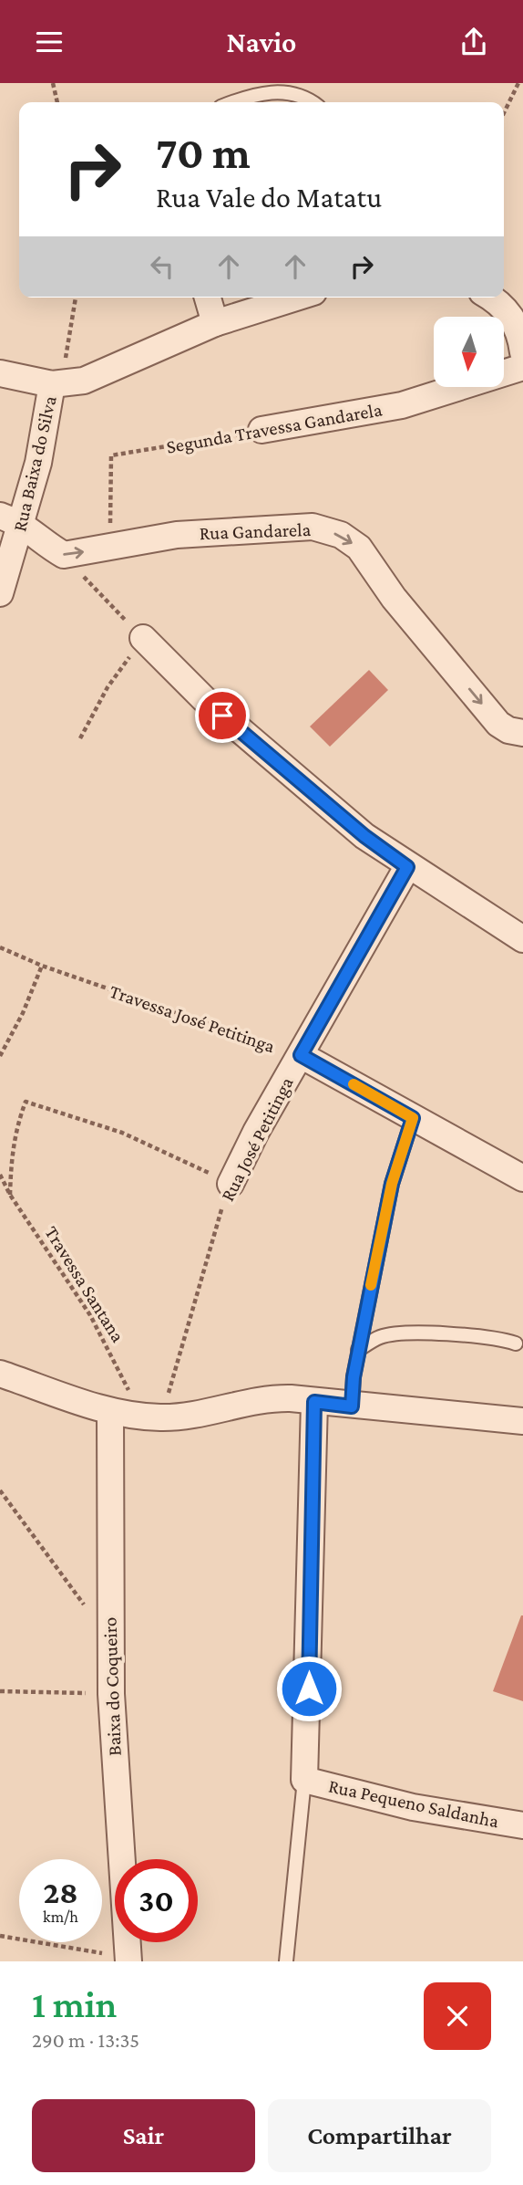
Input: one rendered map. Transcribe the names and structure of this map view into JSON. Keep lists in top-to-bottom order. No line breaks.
{"streets":{"street":["Segunda Travessa Gandarela","Rua Baixa do Silva","Rua Gandarela","Travessa José Petitinga","Rua José Petitinga","Baixa do Coqueiro","Rua Pequeno Saldanha"],"path":["Travessa Santana"]},"crossings":[["Segunda Travessa Gandarela","Rua Gandarela"],["Travessa José Petitinga","Rua José Petitinga"],["Travessa Santana","Baixa do Coqueiro"]],"north":"bottom","page":{"header":"Navio","turn":["70 m","Rua Vale do Matatu"],"speed":"28 km/h","limit":"30","heading":["1 min","290 m · 13:35"],"buttons":["Sair","Compartilhar"]}}
